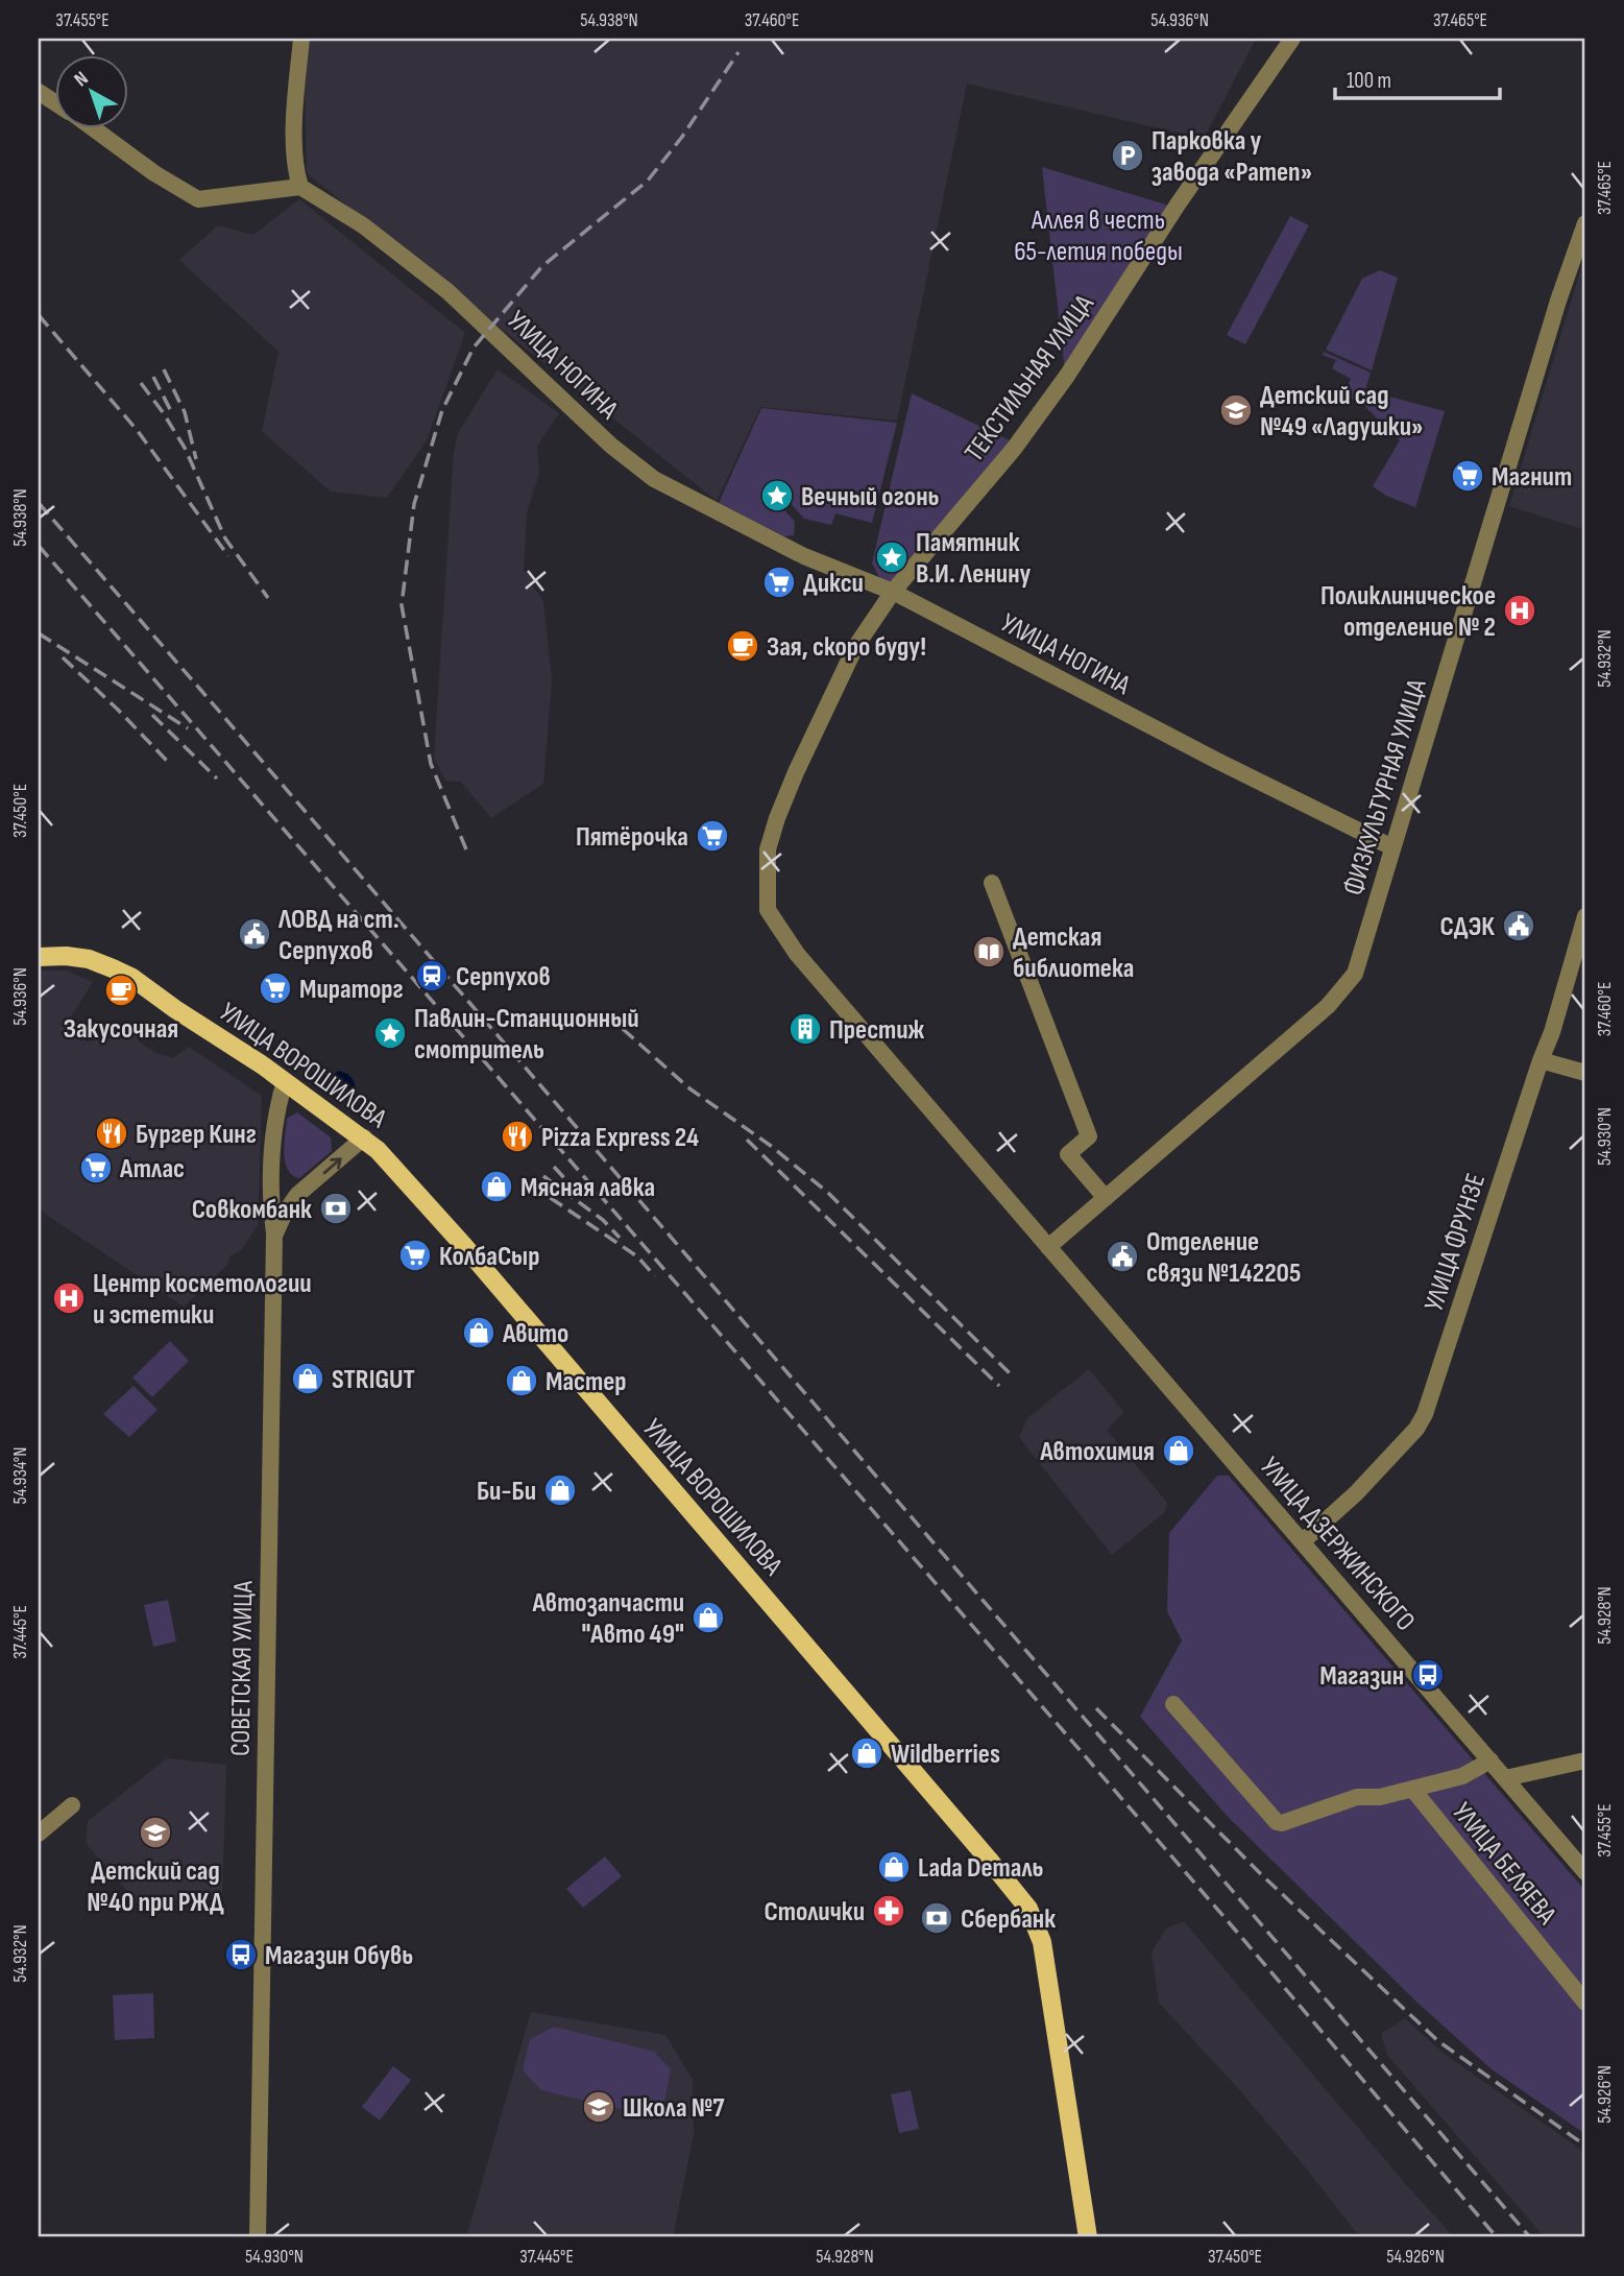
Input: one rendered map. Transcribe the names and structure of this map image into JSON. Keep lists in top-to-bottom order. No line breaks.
{"streets":{"main road":["УЛИЦА ВОРОШИЛОВА"],"street":["УЛИЦА НОГИНА","ТЕКСТИЛЬНАЯ УЛИЦА","ФИЗКУЛЬТУРНАЯ УЛИЦА","УЛИЦА ФРУНЗЕ","УЛИЦА ДЗЕРЖИНСКОГО","СОВЕТСКАЯ УЛИЦА","УЛИЦА БЕЛЯЕВА"]},"crossings":[["УЛИЦА НОГИНА","ТЕКСТИЛЬНАЯ УЛИЦА"],["УЛИЦА НОГИНА","ФИЗКУЛЬТУРНАЯ УЛИЦА"],["УЛИЦА НОГИНА","УЛИЦА ДЗЕРЖИНСКОГО"],["ТЕКСТИЛЬНАЯ УЛИЦА","УЛИЦА ДЗЕРЖИНСКОГО"],["ФИЗКУЛЬТУРНАЯ УЛИЦА","УЛИЦА ДЗЕРЖИНСКОГО"],["УЛИЦА ВОРОШИЛОВА","СОВЕТСКАЯ УЛИЦА"],["УЛИЦА ФРУНЗЕ","УЛИЦА ДЗЕРЖИНСКОГО"]],"parks":["Аллея в честь 65-летия победы"],"places":{"parking":["Парковка у завода «Ратеп»"],"school or university":["Детский сад №49 «Ладушки»","Детский сад №40 при РЖД","Школа №7"],"supermarket":["Магнит","Дикси","Пятёрочка","Мираторг","Атлас","КолбаСыр"],"place":["Вечный огонь","Памятник В.И. Ленину","Павлин-Станционный смотритель"],"hospital":["Поликлиническое отделение № 2","Центр косметологии и эстетики"],"cafe":["Зая, скоро буду!","Закусочная"],"public building":["СДЭК","ЛОВД на ст. Серпухов","Отделение связи №142205"],"library":["Детская библиотека"],"station":["Серпухов"],"building":["Престиж"],"restaurant":["Бургер Кинг","Pizza Express 24"],"shop":["Мясная лавка","Авито","STRIGUT","Мастер","Автохимия","Би-Би","Автозапчасти \"Авто 49\"","Wildberries","Lada Dеталь"],"bank":["Совкомбанк","Сбербанк"],"bus stop":["Магазин","Магазин Обувь"],"pharmacy":["Столички"]},"scale_bar":"100 m","north":"top left","coordinates":["37.455°E","54.938°N","37.460°E","54.936°N","37.465°E","54.932°N","37.450°E","54.930°N","54.934°N","54.928°N","37.445°E","54.926°N"]}
